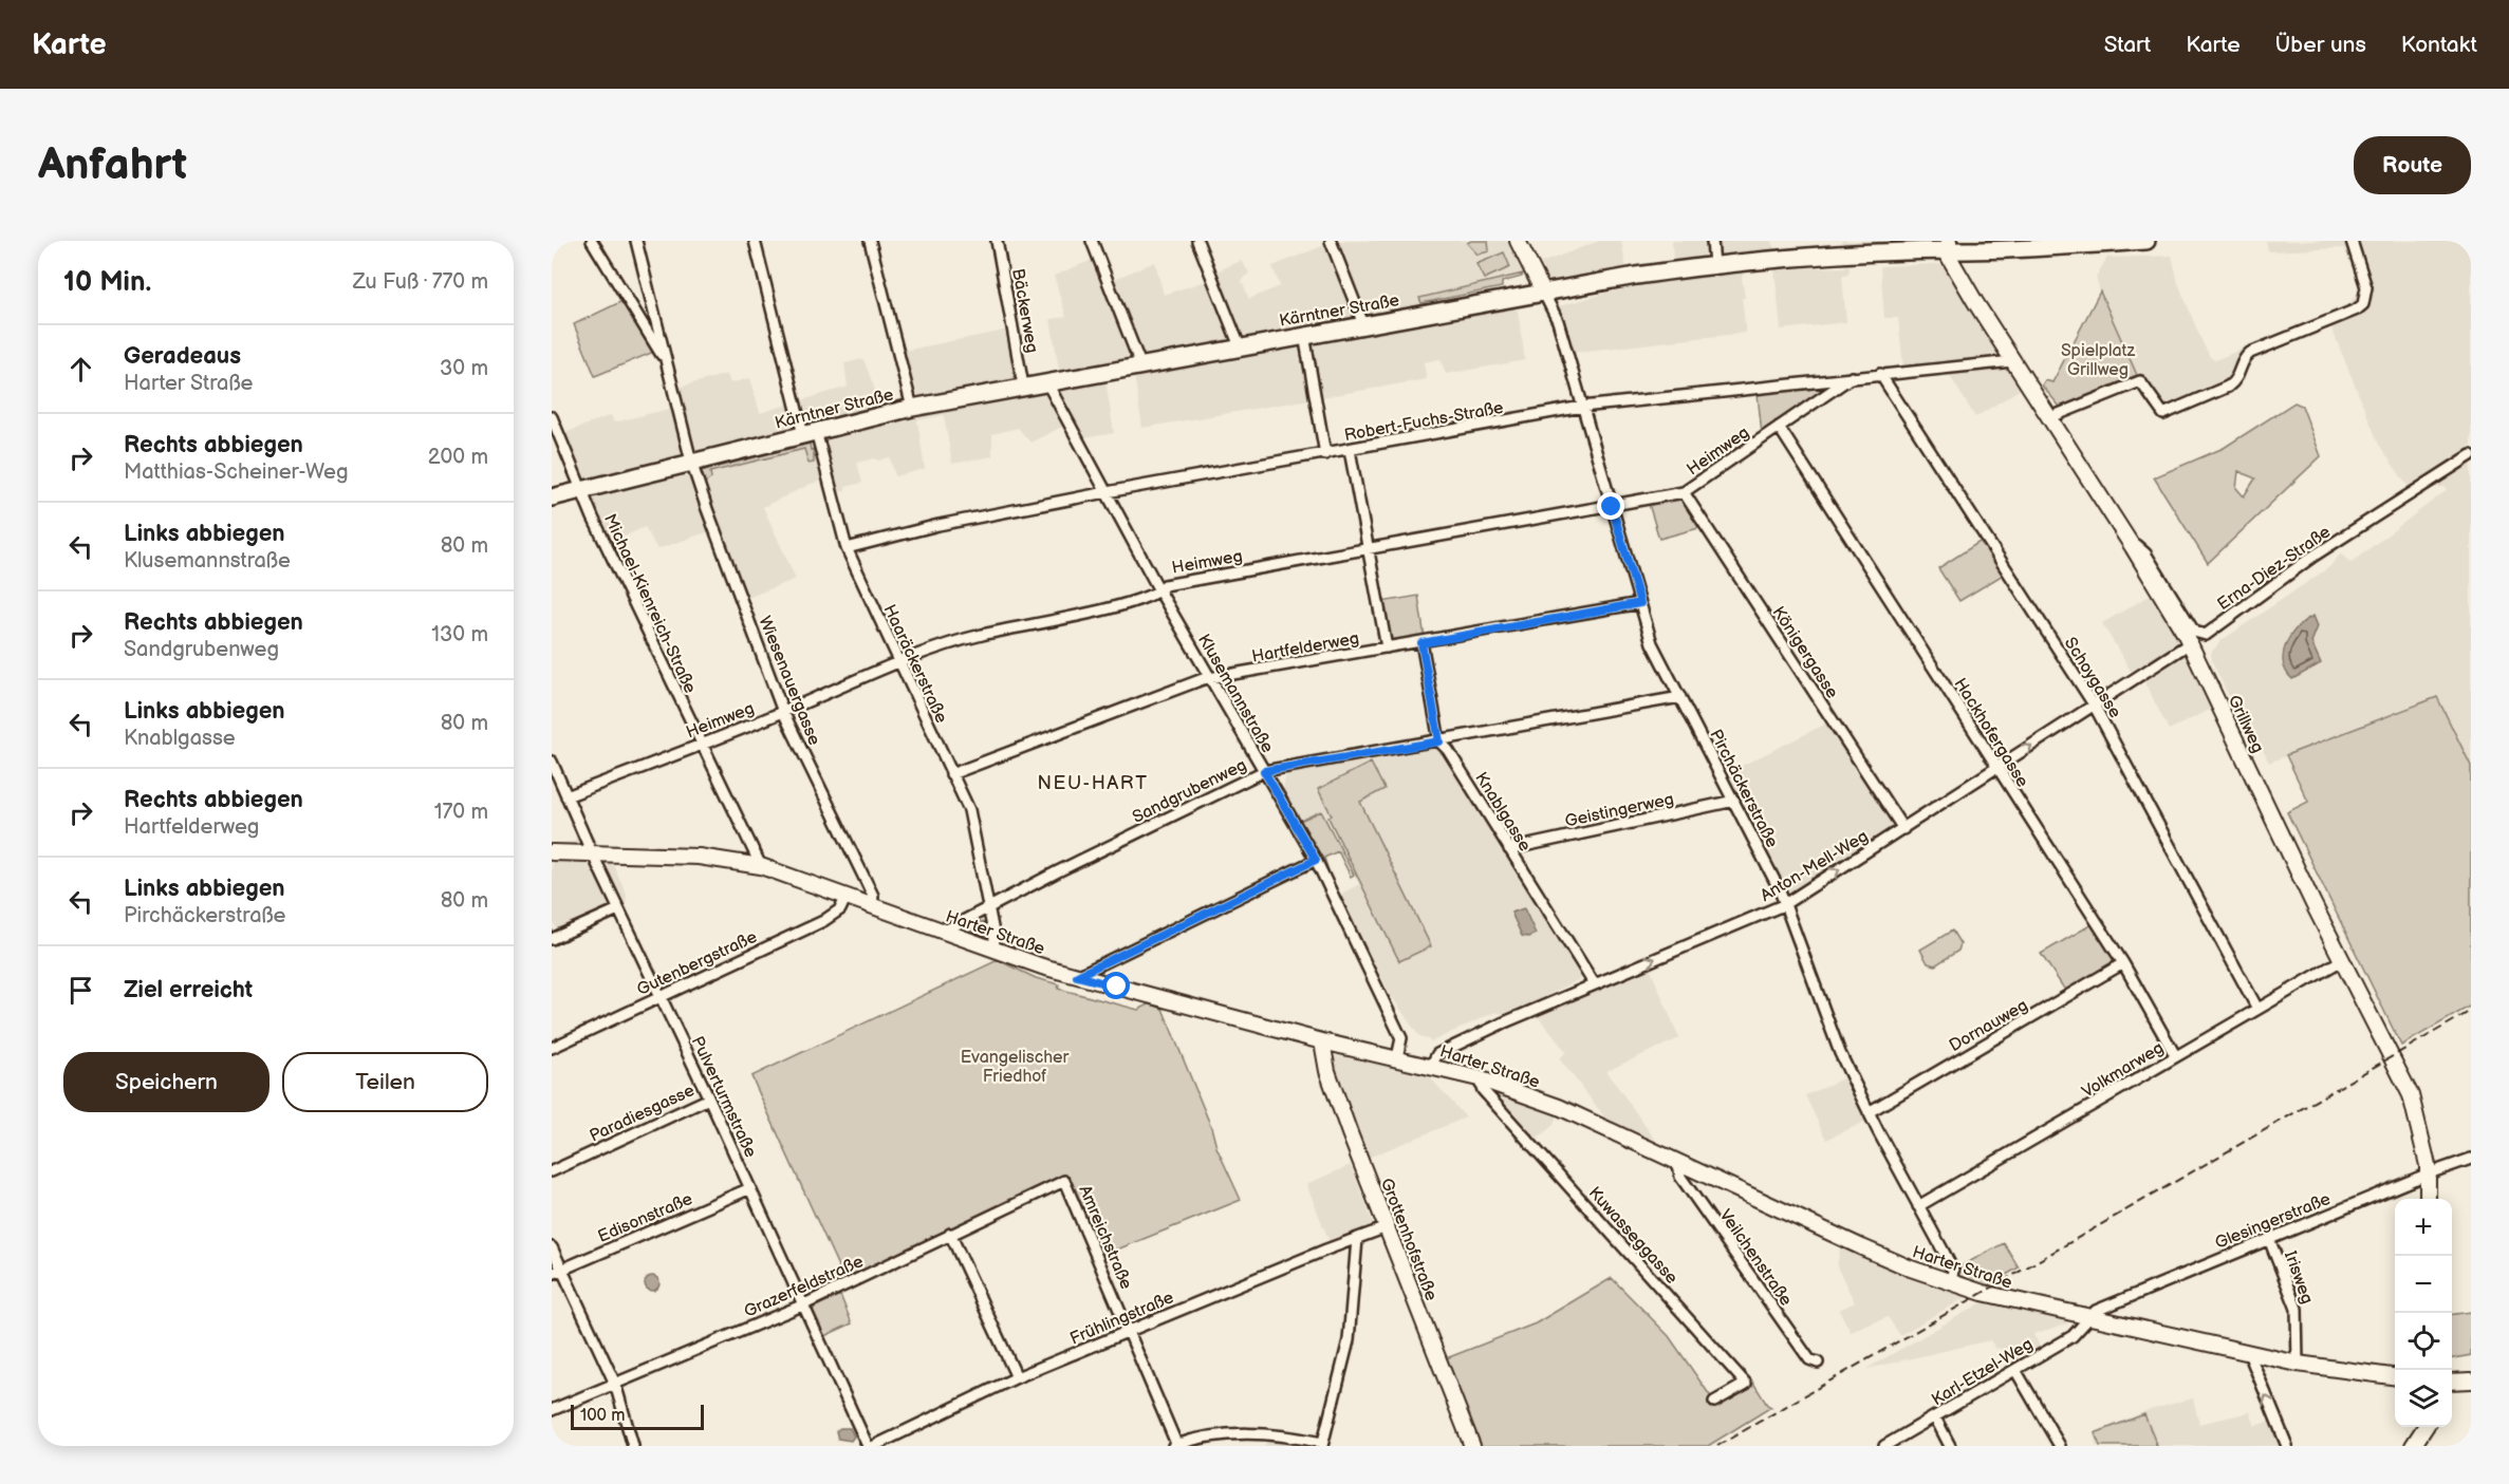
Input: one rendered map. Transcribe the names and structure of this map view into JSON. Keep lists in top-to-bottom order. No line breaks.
{"streets":{"main road":["Kärntner Straße","Grillweg","Harter Straße","Grottenhofstraße"],"street":["Bäckerweg","Robert-Fuchs-Straße","Heimweg","Erna-Diez-Straße","Michael-Kienreich-Straße","Hartfelderweg","Königergasse","Haaräckerstraße","Schoygasse","Wiesenauergasse","Klusemannstraße","Hackhofergasse","Pirchäckerstraße","Sandgrubenweg","Geistingerweg","Knablgasse","Anton-Mell-Weg","Gutenbergstraße","Dornauweg","Volkmarweg","Pulverturmstraße","Paradiesgasse","Edisonstraße","Glesingerstraße","Kuwasseggasse","Amreichstraße","Veilchenstraße","Irisweg","Grazerfeldstraße","Frühlingstraße","Karl-Etzel-Weg"]},"crossings":[["Kärntner Straße","Bäckerweg"],["Kärntner Straße","Michael-Kienreich-Straße"],["Kärntner Straße","Haaräckerstraße"],["Kärntner Straße","Wiesenauergasse"],["Kärntner Straße","Klusemannstraße"],["Kärntner Straße","Grillweg"],["Kärntner Straße","Pirchäckerstraße"],["Robert-Fuchs-Straße","Heimweg"],["Robert-Fuchs-Straße","Haaräckerstraße"],["Robert-Fuchs-Straße","Schoygasse"],["Robert-Fuchs-Straße","Klusemannstraße"],["Robert-Fuchs-Straße","Grillweg"],["Robert-Fuchs-Straße","Pirchäckerstraße"],["Heimweg","Michael-Kienreich-Straße"],["Heimweg","Königergasse"],["Heimweg","Haaräckerstraße"],["Heimweg","Wiesenauergasse"],["Heimweg","Klusemannstraße"],["Heimweg","Hackhofergasse"],["Heimweg","Pirchäckerstraße"],["Heimweg","Pulverturmstraße"],["Erna-Diez-Straße","Grillweg"],["Michael-Kienreich-Straße","Harter Straße"],["Hartfelderweg","Haaräckerstraße"],["Hartfelderweg","Klusemannstraße"],["Hartfelderweg","Pirchäckerstraße"],["Hartfelderweg","Knablgasse"],["Königergasse","Anton-Mell-Weg"],["Haaräckerstraße","Sandgrubenweg"],["Haaräckerstraße","Harter Straße"],["Schoygasse","Anton-Mell-Weg"],["Schoygasse","Volkmarweg"],["Wiesenauergasse","Harter Straße"],["Klusemannstraße","Sandgrubenweg"],["Klusemannstraße","Harter Straße"],["Grillweg","Anton-Mell-Weg"],["Grillweg","Volkmarweg"],["Grillweg","Glesingerstraße"],["Hackhofergasse","Anton-Mell-Weg"],["Hackhofergasse","Dornauweg"],["Hackhofergasse","Volkmarweg"],["Pirchäckerstraße","Sandgrubenweg"],["Pirchäckerstraße","Geistingerweg"],["Pirchäckerstraße","Anton-Mell-Weg"],["Pirchäckerstraße","Harter Straße"],["Pirchäckerstraße","Dornauweg"],["Pirchäckerstraße","Volkmarweg"],["Sandgrubenweg","Knablgasse"],["Geistingerweg","Knablgasse"],["Knablgasse","Anton-Mell-Weg"],["Anton-Mell-Weg","Harter Straße"],["Harter Straße","Gutenbergstraße"],["Harter Straße","Pulverturmstraße"],["Harter Straße","Glesingerstraße"],["Harter Straße","Kuwasseggasse"],["Harter Straße","Grottenhofstraße"],["Harter Straße","Veilchenstraße"],["Harter Straße","Irisweg"],["Harter Straße","Karl-Etzel-Weg"],["Gutenbergstraße","Pulverturmstraße"],["Pulverturmstraße","Paradiesgasse"],["Pulverturmstraße","Edisonstraße"],["Pulverturmstraße","Grazerfeldstraße"],["Glesingerstraße","Irisweg"],["Glesingerstraße","Karl-Etzel-Weg"],["Amreichstraße","Grazerfeldstraße"],["Amreichstraße","Frühlingstraße"],["Grottenhofstraße","Frühlingstraße"]],"one_way":["Anton-Mell-Weg"],"districts":["NEU-HART"],"parks":["Spielplatz Grillweg","Evangelischer Friedhof"],"scale_bar":"100 m","page":{"header":"Karte","nav":["Start","Karte","Über uns","Kontakt"],"buttons":["Route",["Speichern","Teilen"]],"title":"Anfahrt","heading":["10 Min.","Zu Fuß · 770 m"],"list":[["Geradeaus","Harter Straße","30 m"],["Rechts abbiegen","Matthias-Scheiner-Weg","200 m"],["Links abbiegen","Klusemannstraße","80 m"],["Rechts abbiegen","Sandgrubenweg","130 m"],["Links abbiegen","Knablgasse","80 m"],["Rechts abbiegen","Hartfelderweg","170 m"],["Links abbiegen","Pirchäckerstraße","80 m"],"Ziel erreicht"],"map_buttons":["+","−"],"scale":"100 m"}}
